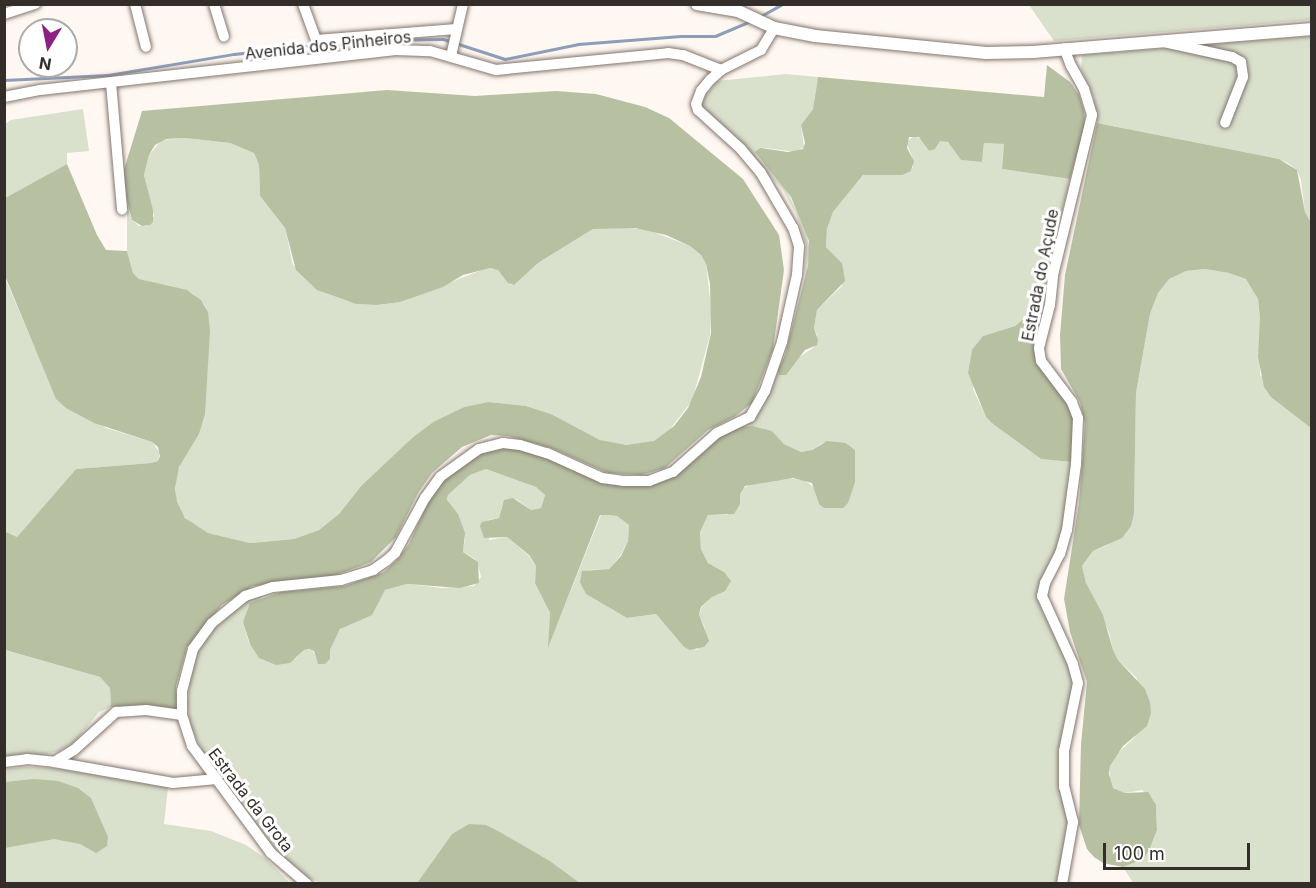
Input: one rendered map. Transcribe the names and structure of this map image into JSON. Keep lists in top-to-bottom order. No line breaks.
{"streets":{"street":["Avenida dos Pinheiros","Estrada do Açude","Estrada da Grota"]},"crossings":[["Avenida dos Pinheiros","Estrada da Grota"]],"scale_bar":"100 m","north":"bottom"}
